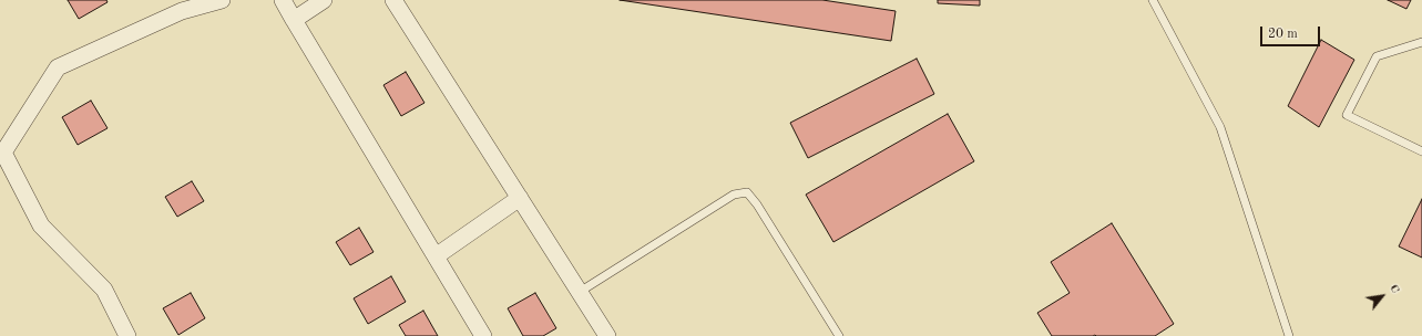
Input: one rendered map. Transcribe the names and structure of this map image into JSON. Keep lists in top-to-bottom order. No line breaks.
{"scale_bar":"20 m","north":"top right"}
